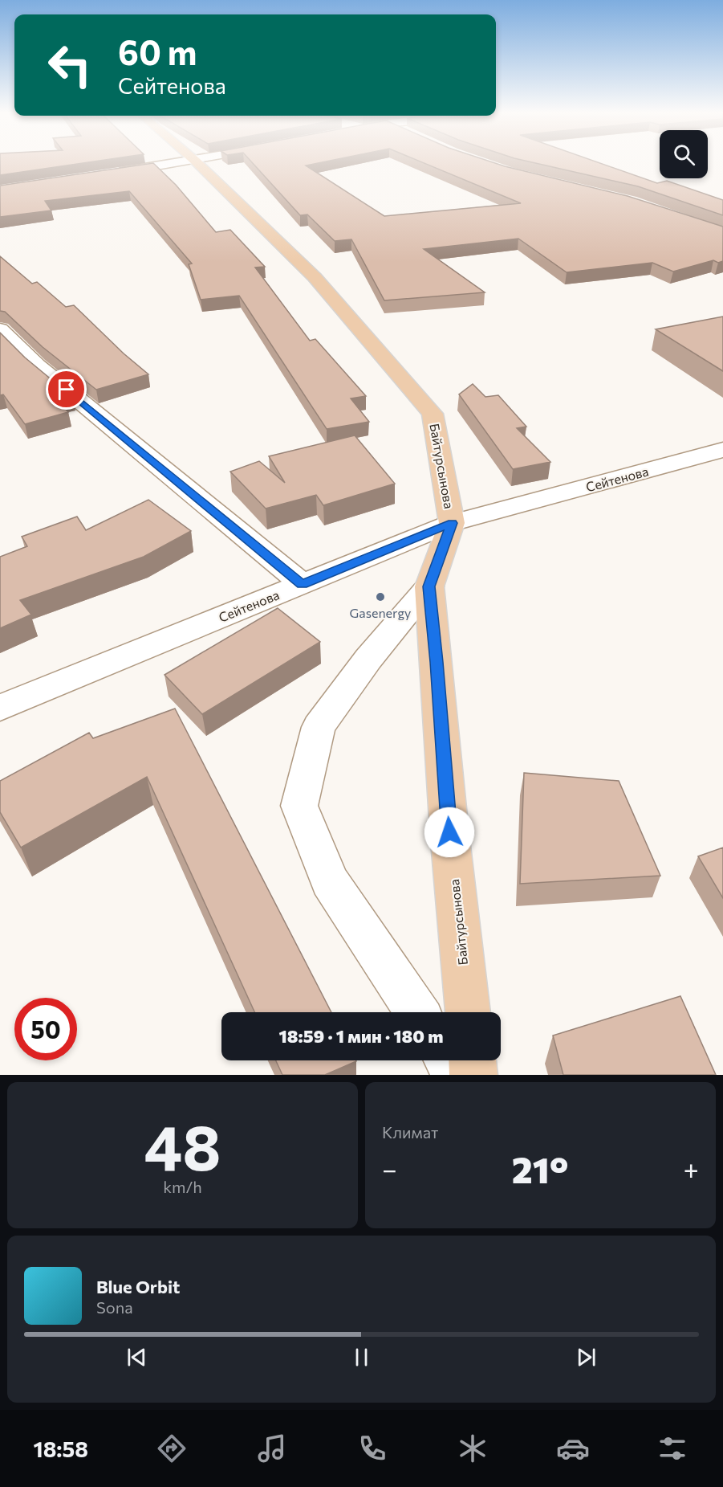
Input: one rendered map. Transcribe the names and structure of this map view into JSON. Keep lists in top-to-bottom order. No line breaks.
{"streets":{"main road":["Байтурсынова"],"street":["Сейтенова"]},"crossings":[["Байтурсынова","Сейтенова"]],"places":["Gasenergy"],"page":{"turn":["60 m","Сейтенова"],"limit":"50","trip":"18:59 · 1 мин · 180 m","tile":[["48","km/h"],"Климат"],"heat":["−","21°","+"],"song":["Blue Orbit","Sona"],"tabs":"18:58"}}
